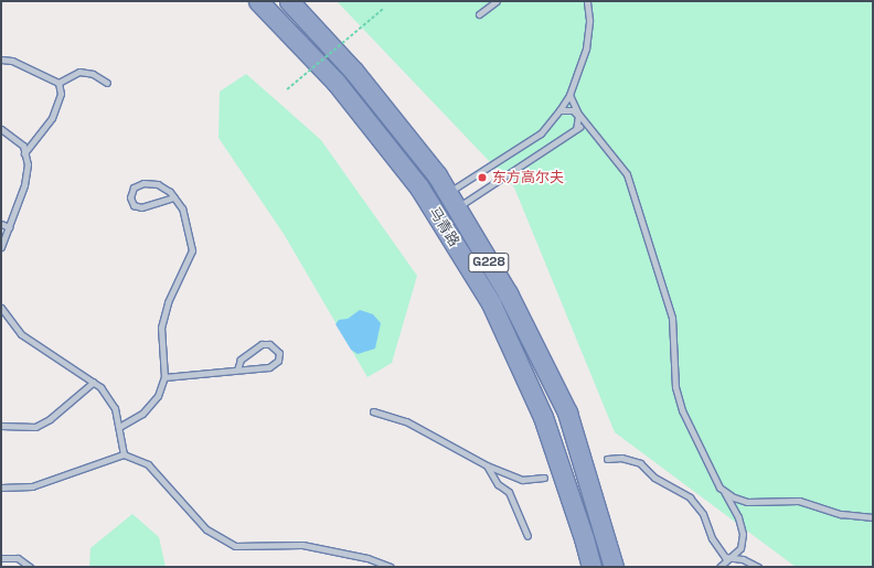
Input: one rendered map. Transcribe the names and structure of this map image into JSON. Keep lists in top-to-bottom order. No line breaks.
{"streets":{"highway":["马青路","G228"]},"places":["东方高尔夫"]}
